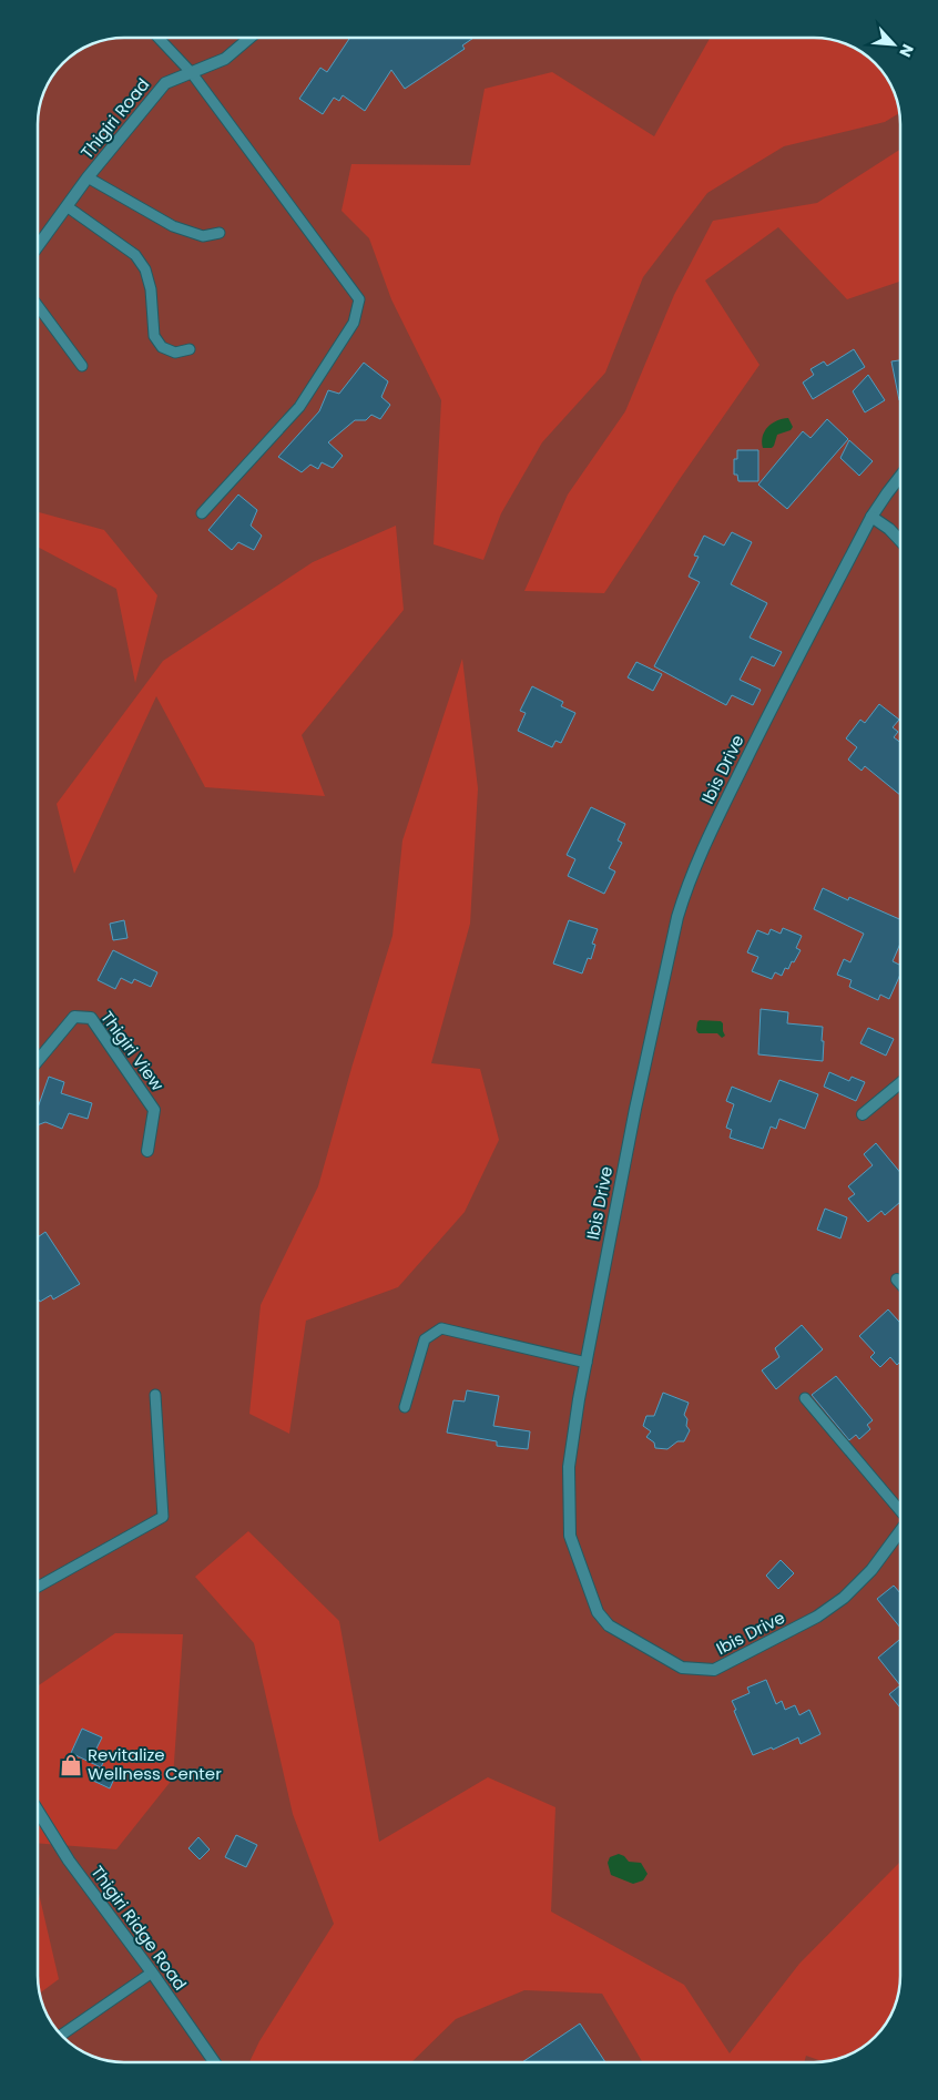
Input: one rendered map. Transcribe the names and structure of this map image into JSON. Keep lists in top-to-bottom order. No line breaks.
{"streets":{"street":["Thigiri Road","Ibis Drive","Thigiri View","Thigiri Ridge Road"]},"places":{"shop":["Revitalize Wellness Center"]},"north":"bottom right"}
